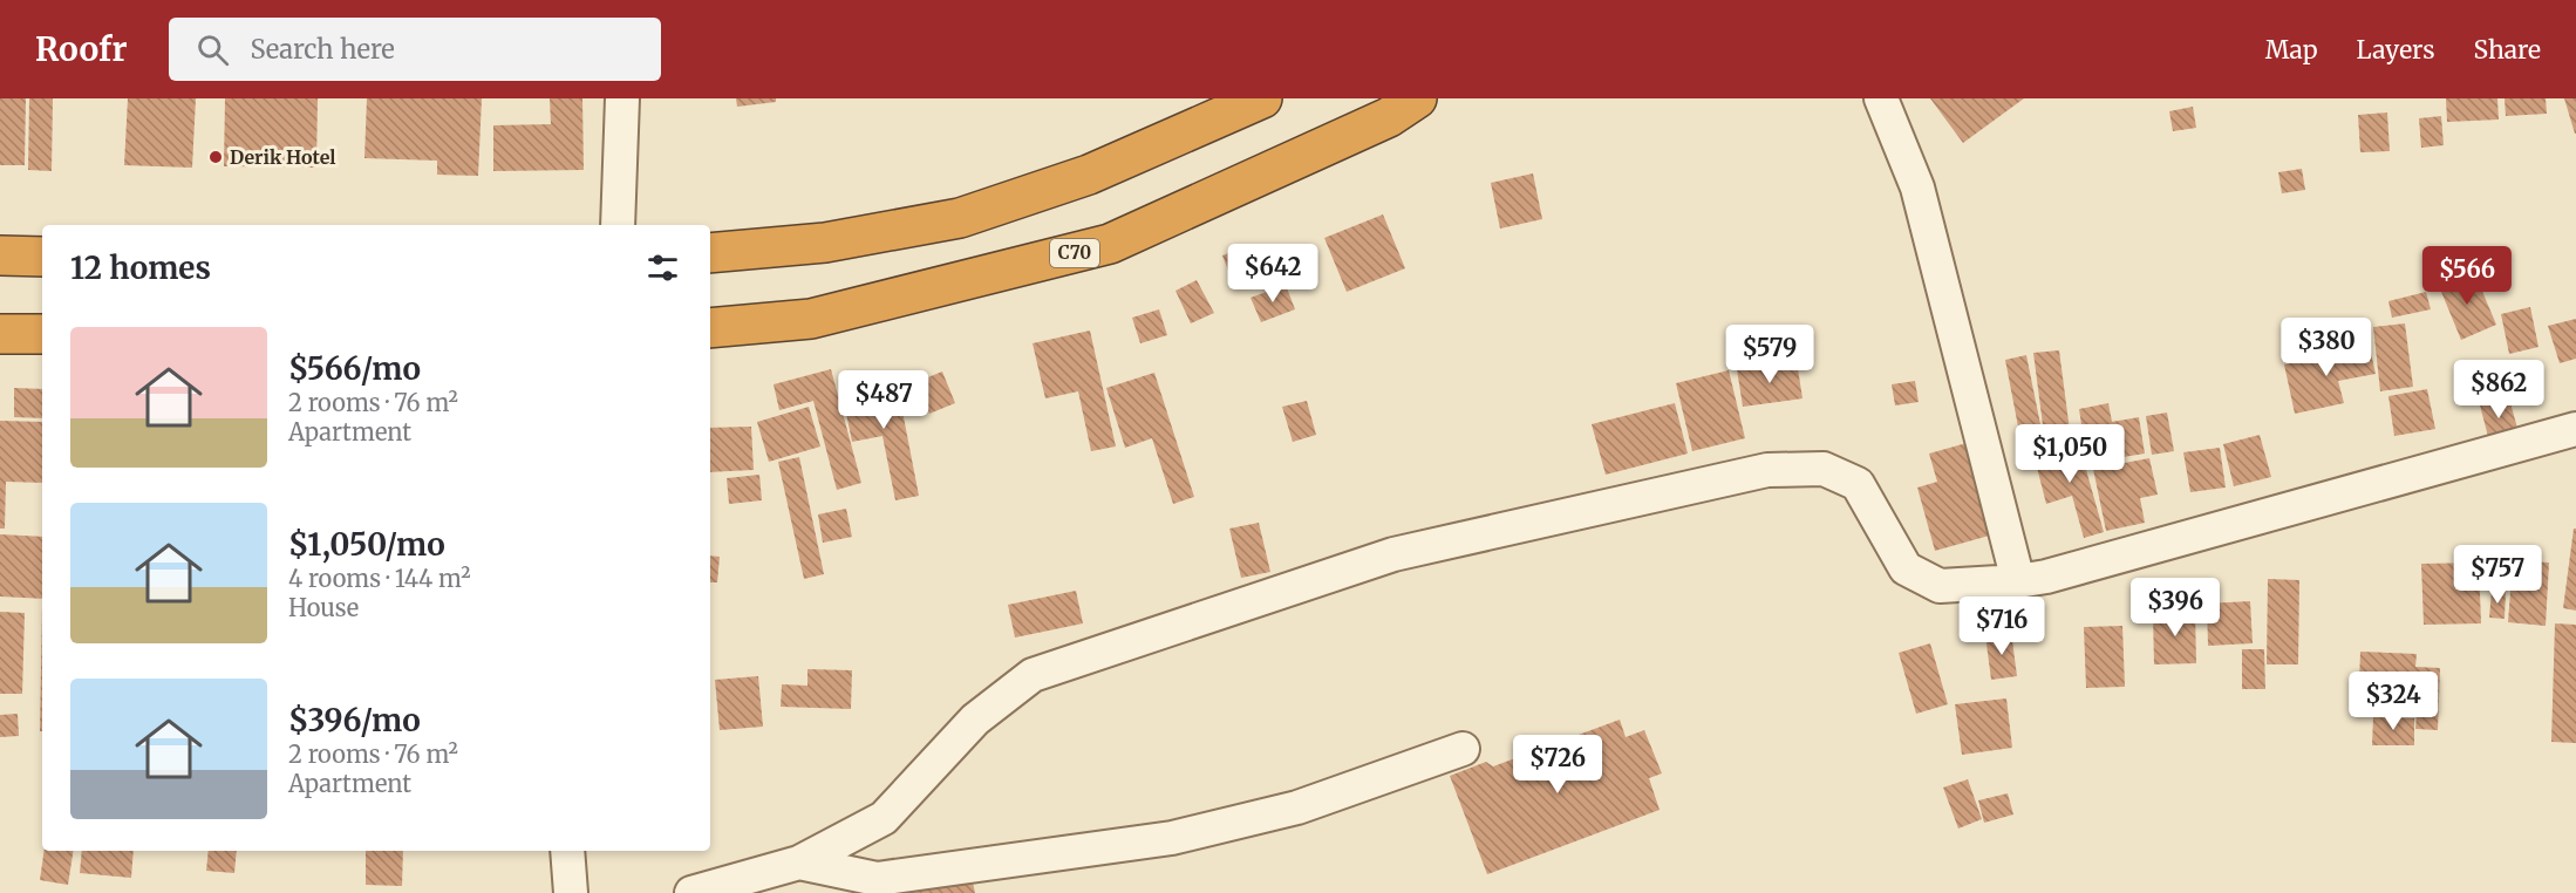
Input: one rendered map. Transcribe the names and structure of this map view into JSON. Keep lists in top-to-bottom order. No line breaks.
{"streets":{"highway":["C70"]},"places":["Derik Hotel"],"page":{"header":"Roofr","search":"Search here","nav":["Map","Layers","Share"],"heading":"12 homes","price":["$642","$566","$380","$579","$862","$487","$1,050","$757","$396","$716","$324","$726"],"list":[{"name":"$566/mo","note":"2 rooms · 76 m² · Apartment"},{"name":"$1,050/mo","note":"4 rooms · 144 m² · House"},{"name":"$396/mo","note":"2 rooms · 76 m² · Apartment"}]}}
